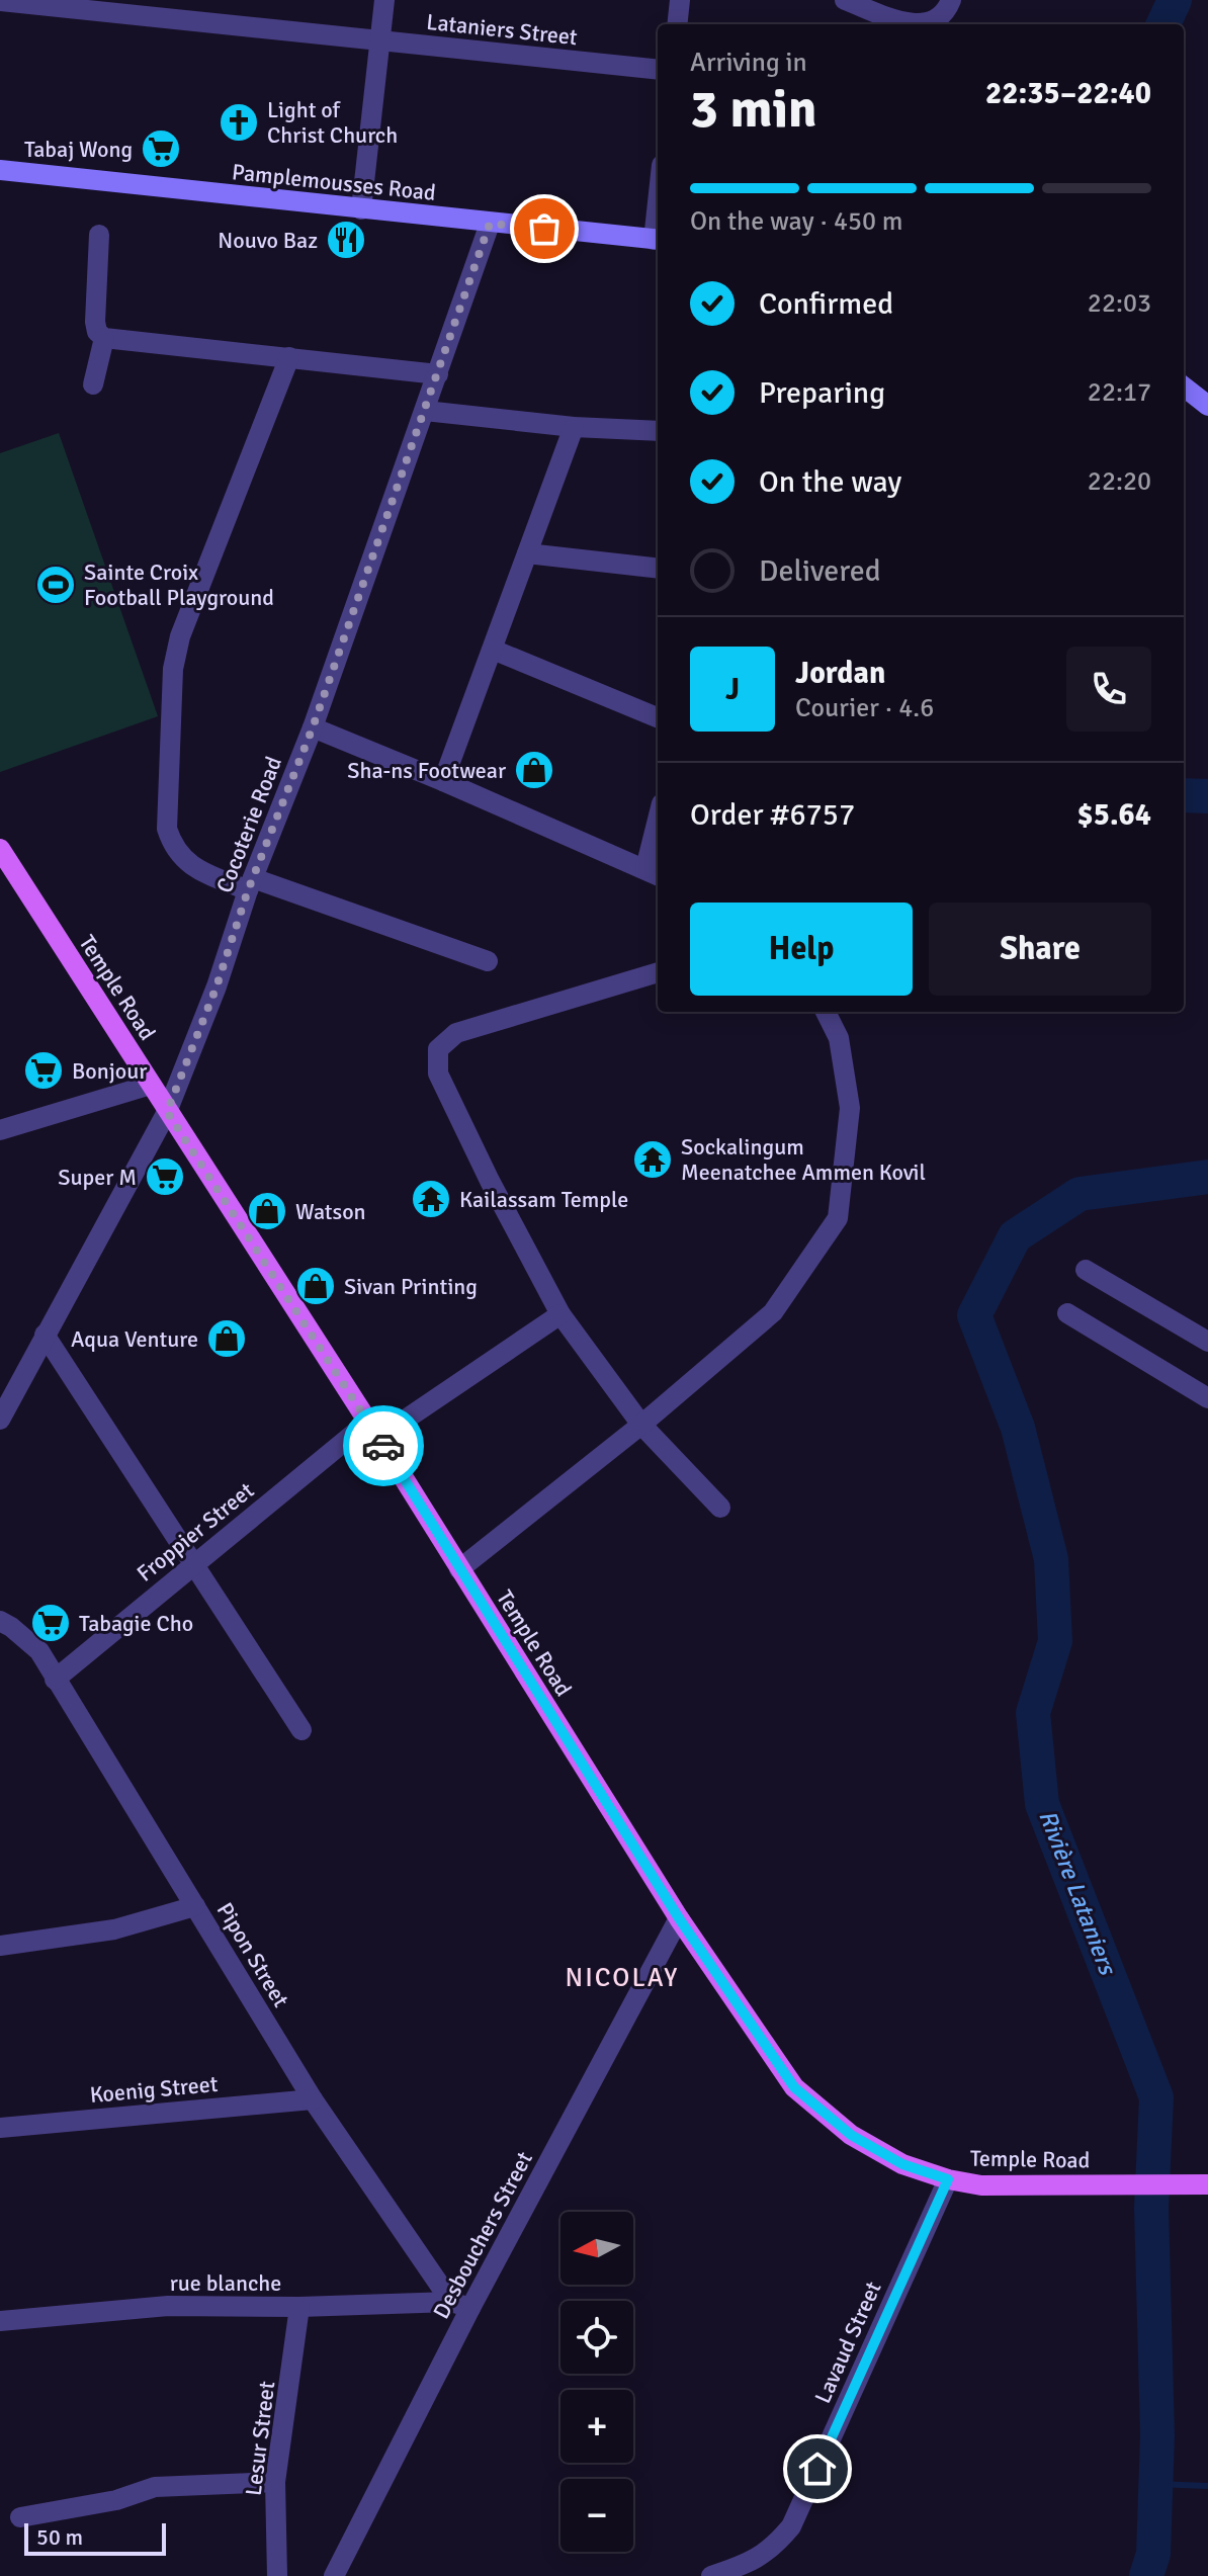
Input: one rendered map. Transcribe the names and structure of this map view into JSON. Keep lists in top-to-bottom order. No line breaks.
{"streets":{"main road":["Pamplemousses Road","Temple Road"],"street":["Lataniers Street","Cocoterie Road","Froppier Street","Pipon Street","Koenig Street","Desbouchers Street","rue blanche","Lavaud Street","Lesur Street"]},"crossings":[["Pamplemousses Road","Cocoterie Road"],["Cocoterie Road","Temple Road"],["Temple Road","Froppier Street"],["Temple Road","Desbouchers Street"],["Temple Road","Lavaud Street"],["Froppier Street","Pipon Street"],["Pipon Street","Koenig Street"],["Pipon Street","Desbouchers Street"],["Pipon Street","rue blanche"],["Desbouchers Street","rue blanche"],["rue blanche","Lesur Street"]],"districts":["NICOLAY"],"water":["Rivière Lataniers"],"places":{"church":["Light of Christ Church"],"supermarket":["Tabaj Wong","Bonjour","Super M","Tabagie Cho"],"restaurant":["Nouvo Baz"],"sports":["Sainte Croix Football Playground"],"shop":["Sha-ns Footwear","Watson","Sivan Printing","Aqua Venture"],"temple":["Sockalingum Meenatchee Ammen Kovil","Kailassam Temple"]},"scale_bar":"50 m","north":"left","page":{"heading":["3 min","Arriving in","22:35–22:40"],"panel":["Jordan","Courier · 4.6","Order #6757","$5.64"],"bar":"On the way · 450 m","list":[["Confirmed","22:03"],["Preparing","22:17"],["On the way","22:20"],"Delivered"],"round":"J","buttons":["Help","Share"],"map_buttons":["+","−"],"scale":"50 m"}}
